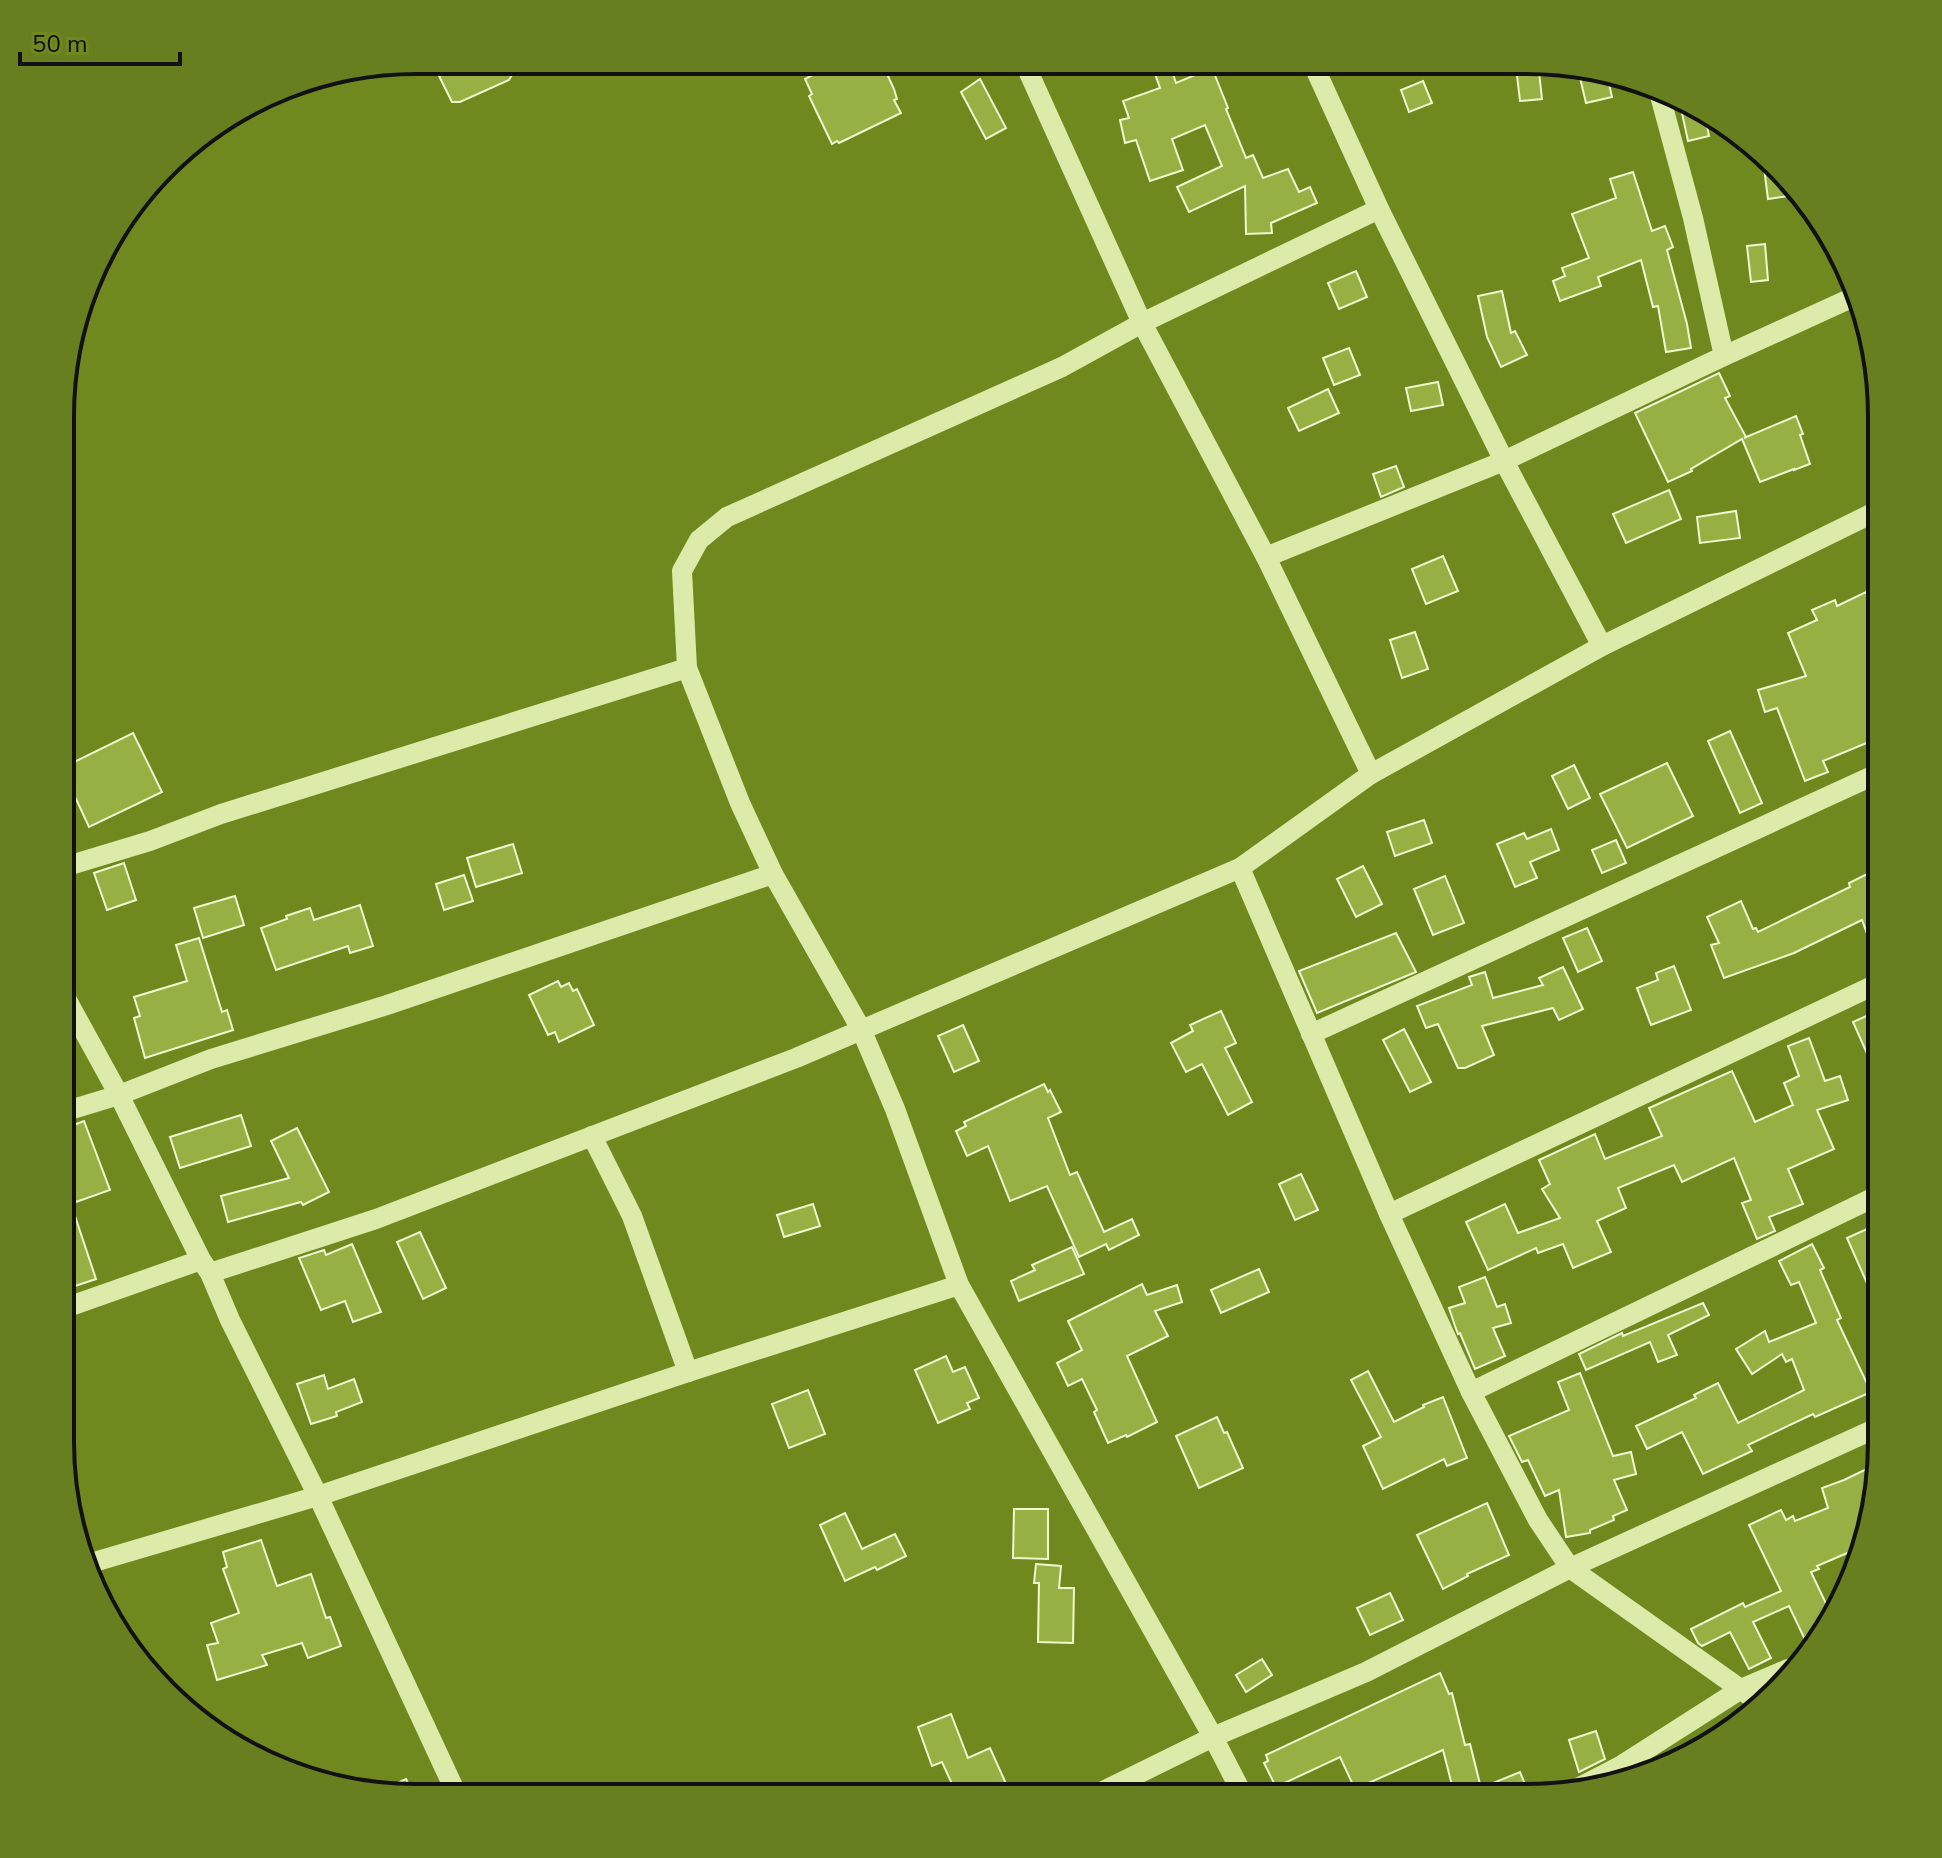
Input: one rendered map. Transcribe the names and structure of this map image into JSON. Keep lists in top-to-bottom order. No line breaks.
{"scale_bar":"50 m"}
